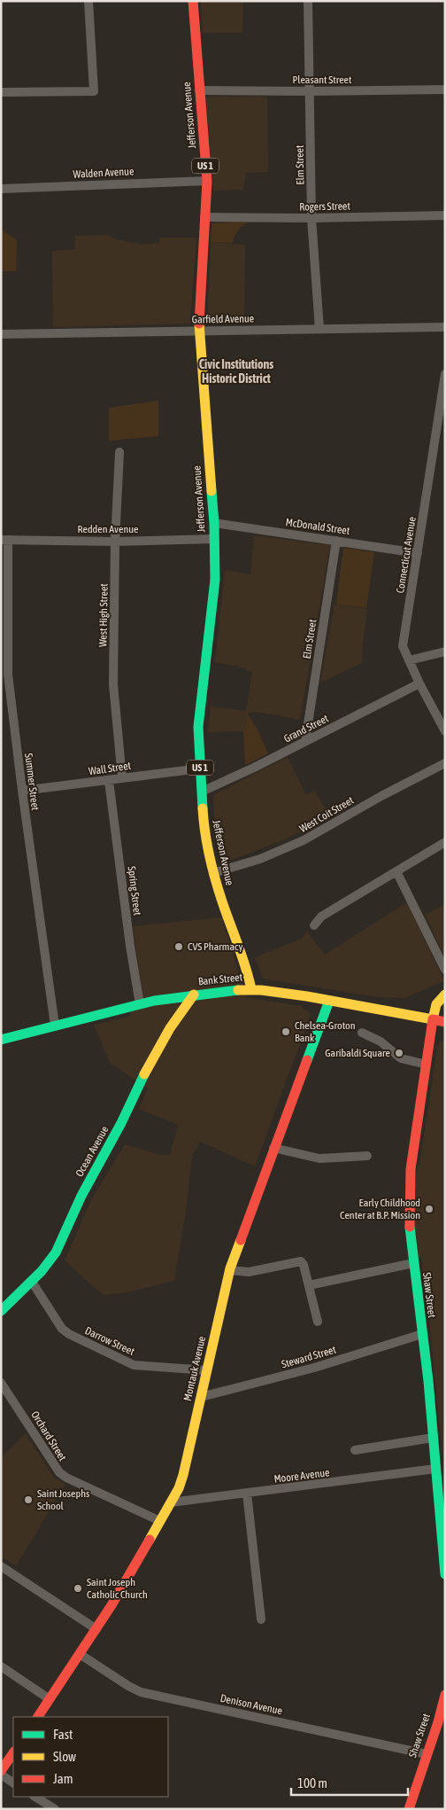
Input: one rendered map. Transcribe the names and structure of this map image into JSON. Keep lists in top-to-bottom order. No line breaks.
{"streets":{"main road":["Jefferson Avenue","US 1","Bank Street","Ocean Avenue","Shaw Street","Montauk Avenue"],"street":["Pleasant Street","Elm Street","Walden Avenue","Rogers Street","Garfield Avenue","McDonald Street","Redden Avenue","Connecticut Avenue","West High Street","Grand Street","Wall Street","Summer Street","West Coit Street","Spring Street","Darrow Street","Steward Street","Orchard Street","Moore Avenue","Denison Avenue"]},"crossings":[["Pleasant Street","Jefferson Avenue"],["Pleasant Street","Elm Street"],["Jefferson Avenue","Walden Avenue"],["Jefferson Avenue","Rogers Street"],["Jefferson Avenue","Garfield Avenue"],["Jefferson Avenue","McDonald Street"],["Jefferson Avenue","Redden Avenue"],["Jefferson Avenue","Grand Street"],["Jefferson Avenue","Wall Street"],["Jefferson Avenue","West Coit Street"],["Jefferson Avenue","Bank Street"],["Elm Street","Rogers Street"],["Elm Street","Garfield Avenue"],["Elm Street","McDonald Street"],["Elm Street","Grand Street"],["McDonald Street","Connecticut Avenue"],["Redden Avenue","West High Street"],["Redden Avenue","Summer Street"],["Connecticut Avenue","Grand Street"],["West High Street","Wall Street"],["Wall Street","Summer Street"],["Wall Street","Spring Street"],["Summer Street","Bank Street"],["Spring Street","Bank Street"],["Bank Street","Ocean Avenue"],["Bank Street","Shaw Street"],["Bank Street","Montauk Avenue"],["Ocean Avenue","Darrow Street"],["Shaw Street","Steward Street"],["Shaw Street","Moore Avenue"],["Shaw Street","Denison Avenue"],["Darrow Street","Montauk Avenue"],["Steward Street","Montauk Avenue"],["Montauk Avenue","Orchard Street"],["Montauk Avenue","Moore Avenue"],["Montauk Avenue","Denison Avenue"]],"districts":["Civic Institutions Historic District"],"places":["CVS Pharmacy","Chelsea-Groton Bank","Garibaldi Square","Early Childhood Center at B.P. Mission","Saint Josephs School","Saint Joseph Catholic Church"],"legend":["Fast","Slow","Jam"],"scale_bar":"100 m"}
